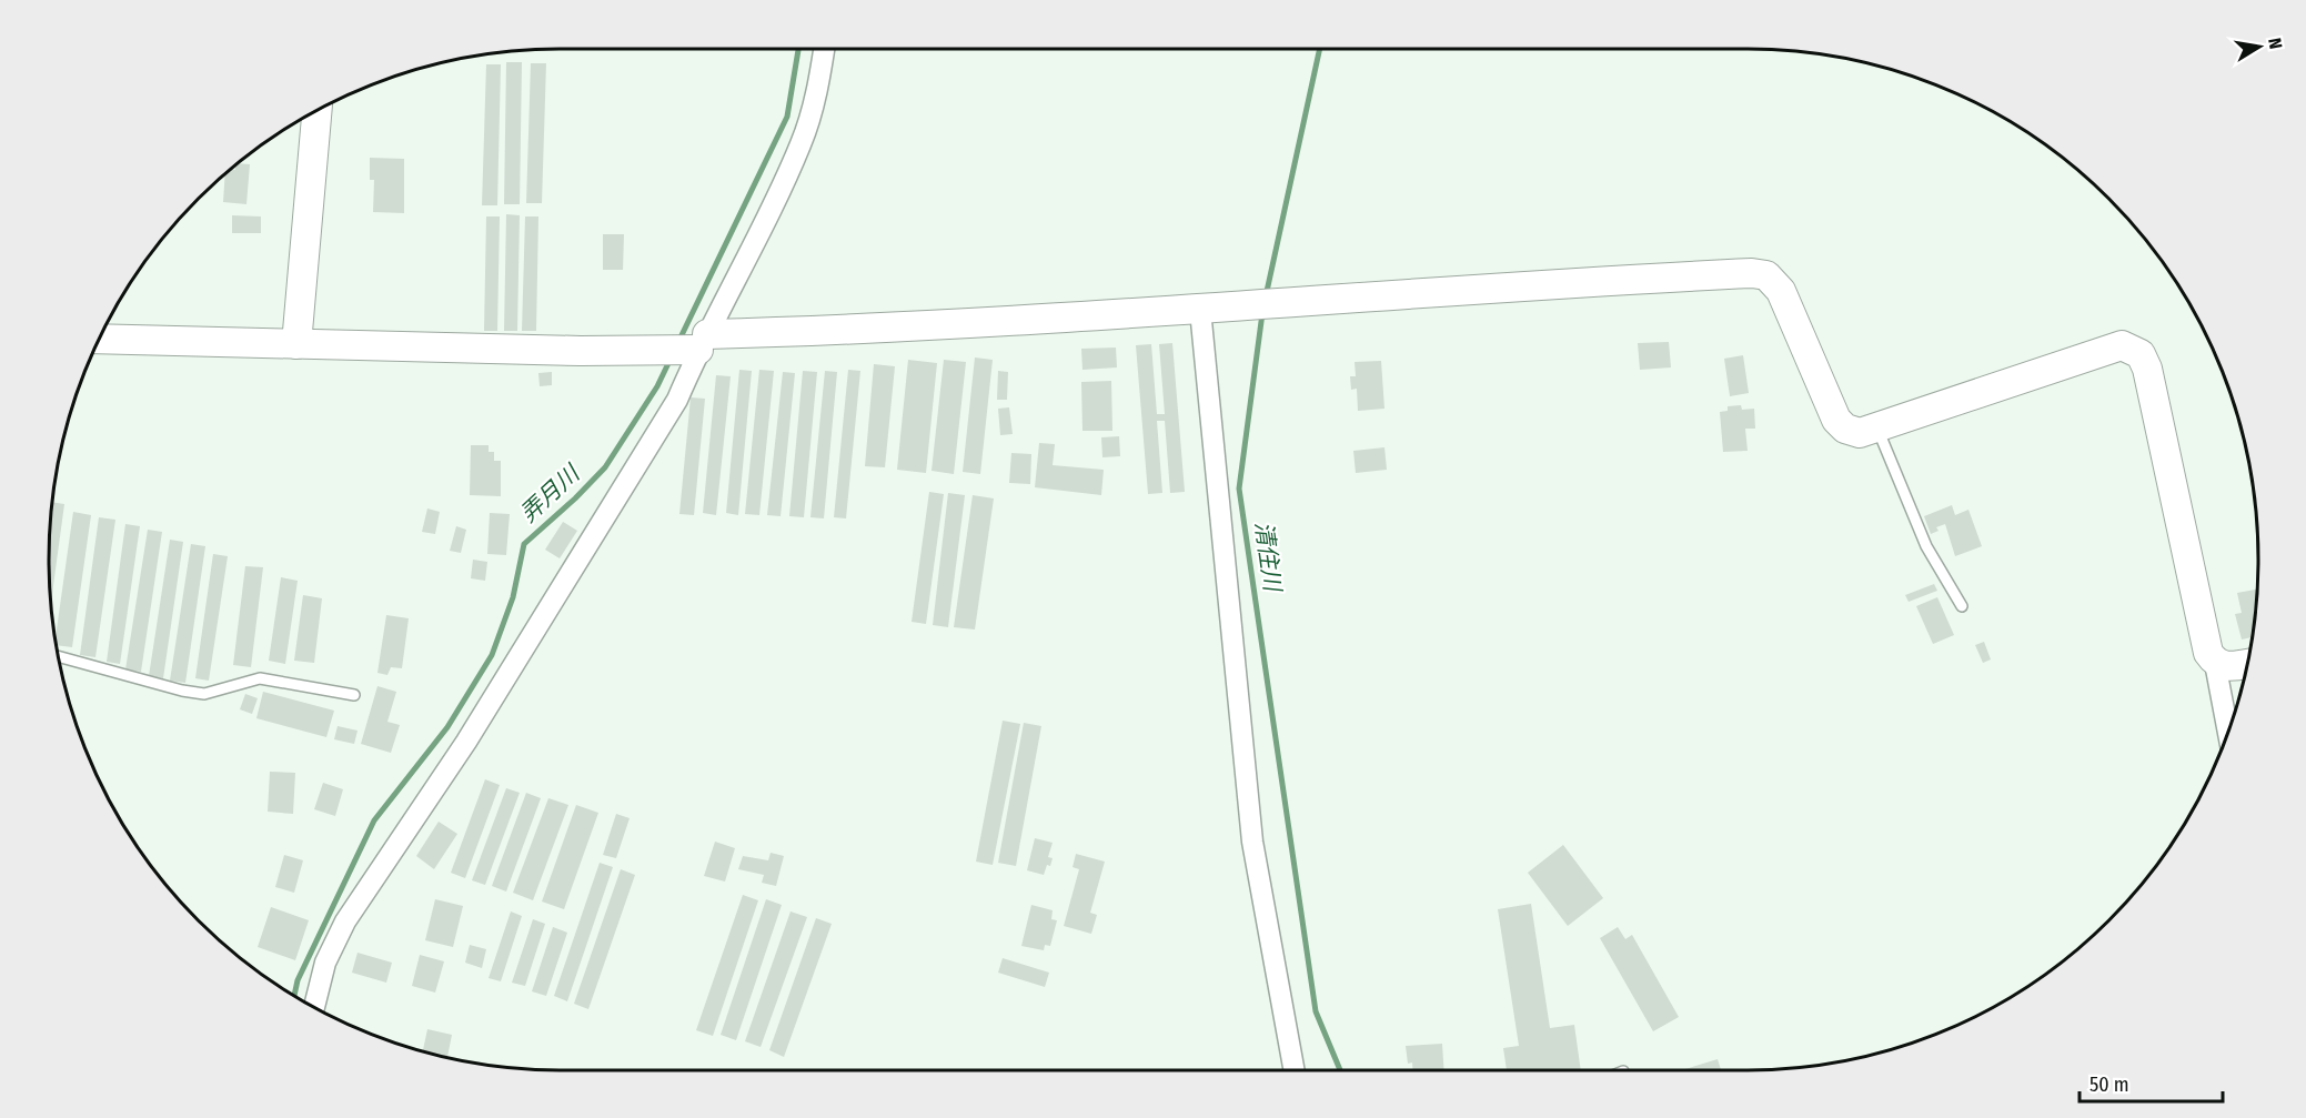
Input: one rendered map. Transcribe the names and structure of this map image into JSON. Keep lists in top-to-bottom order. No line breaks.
{"water":["弄月川","清住川"],"scale_bar":"50 m","north":"right"}
